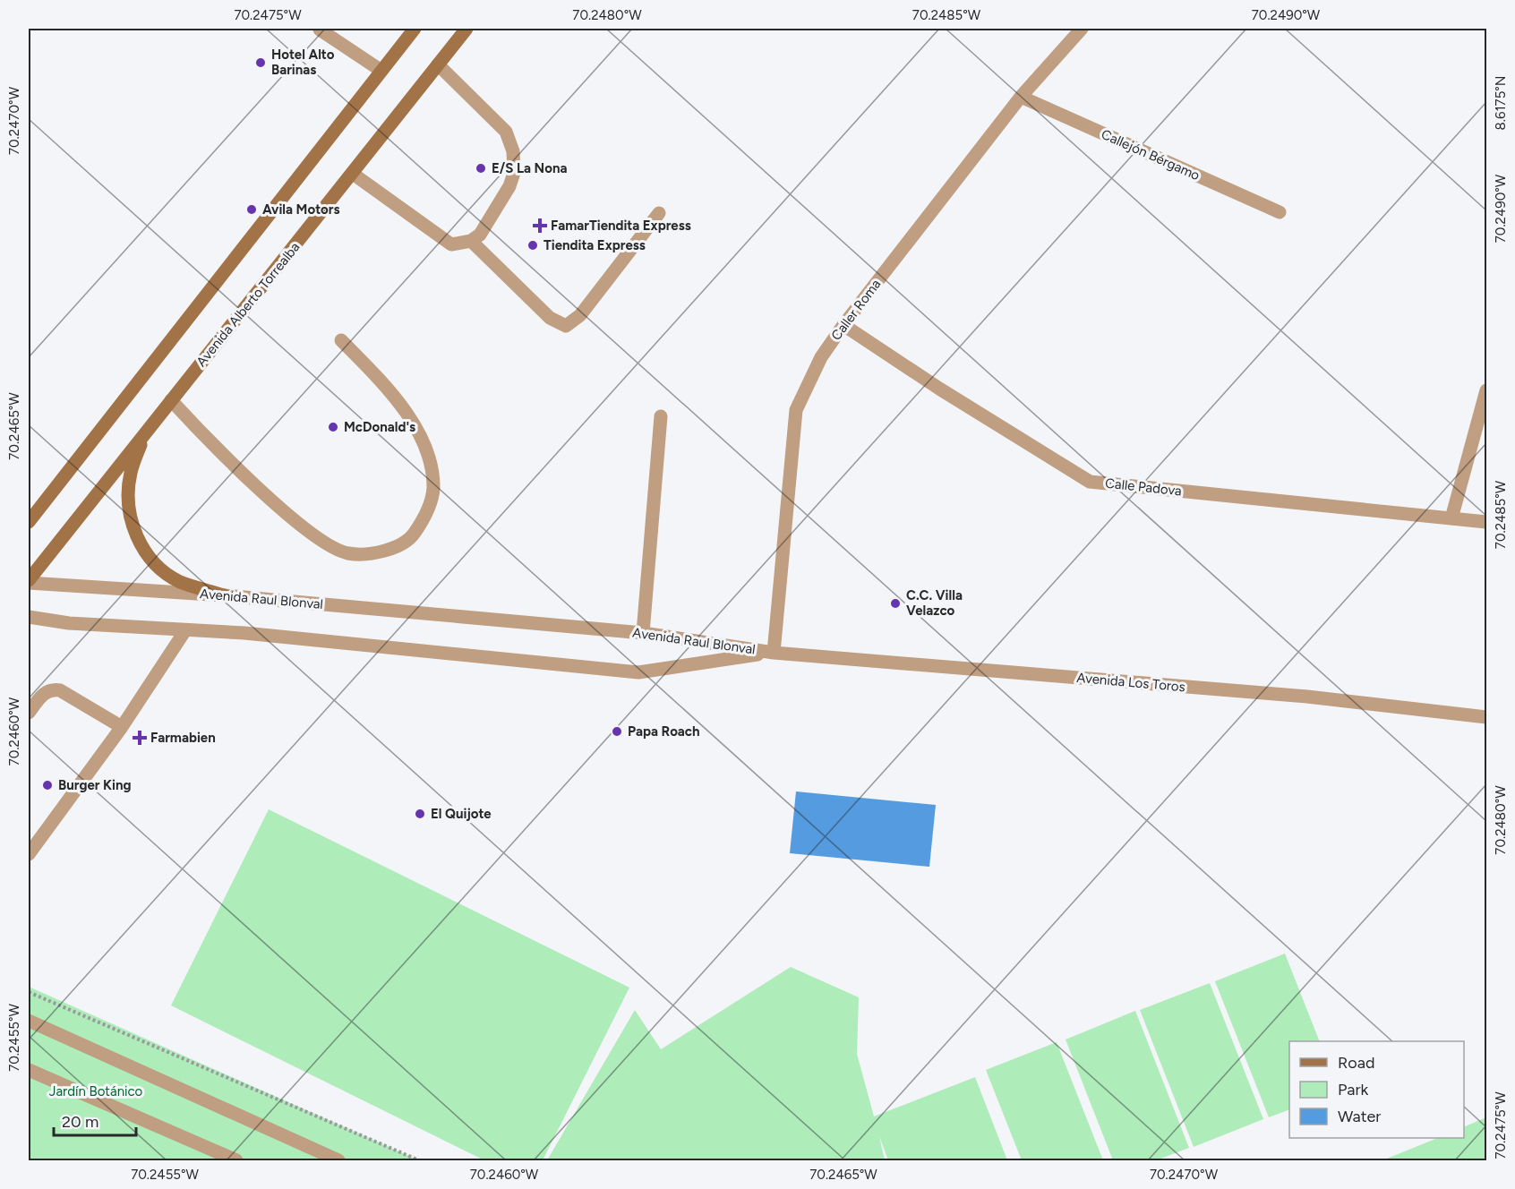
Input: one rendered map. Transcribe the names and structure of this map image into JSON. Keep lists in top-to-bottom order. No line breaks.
{"streets":{"main road":["Avenida Alberto Torrealba"],"street":["Callejón Bérgamo","Caller Roma","Calle Padova","Avenida Raul Blonval","Avenida Los Toros"]},"crossings":[["Callejón Bérgamo","Caller Roma"],["Avenida Alberto Torrealba","Avenida Raul Blonval"],["Caller Roma","Calle Padova"],["Caller Roma","Avenida Raul Blonval"],["Caller Roma","Avenida Los Toros"],["Avenida Raul Blonval","Avenida Los Toros"]],"parks":["Jardín Botánico"],"places":{"other":["Hotel Alto Barinas","E/S La Nona","Avila Motors","Tiendita Express","McDonald's","C.C. Villa Velazco","Papa Roach","Burger King","El Quijote"],"health":["FamarTiendita Express","Farmabien"]},"legend":["Road","Park","Water"],"scale_bar":"20 m","coordinates":["70.2475°W","70.2480°W","70.2485°W","70.2490°W","8.6175°N","70.2470°W","70.2465°W","70.2460°W","70.2455°W"]}
